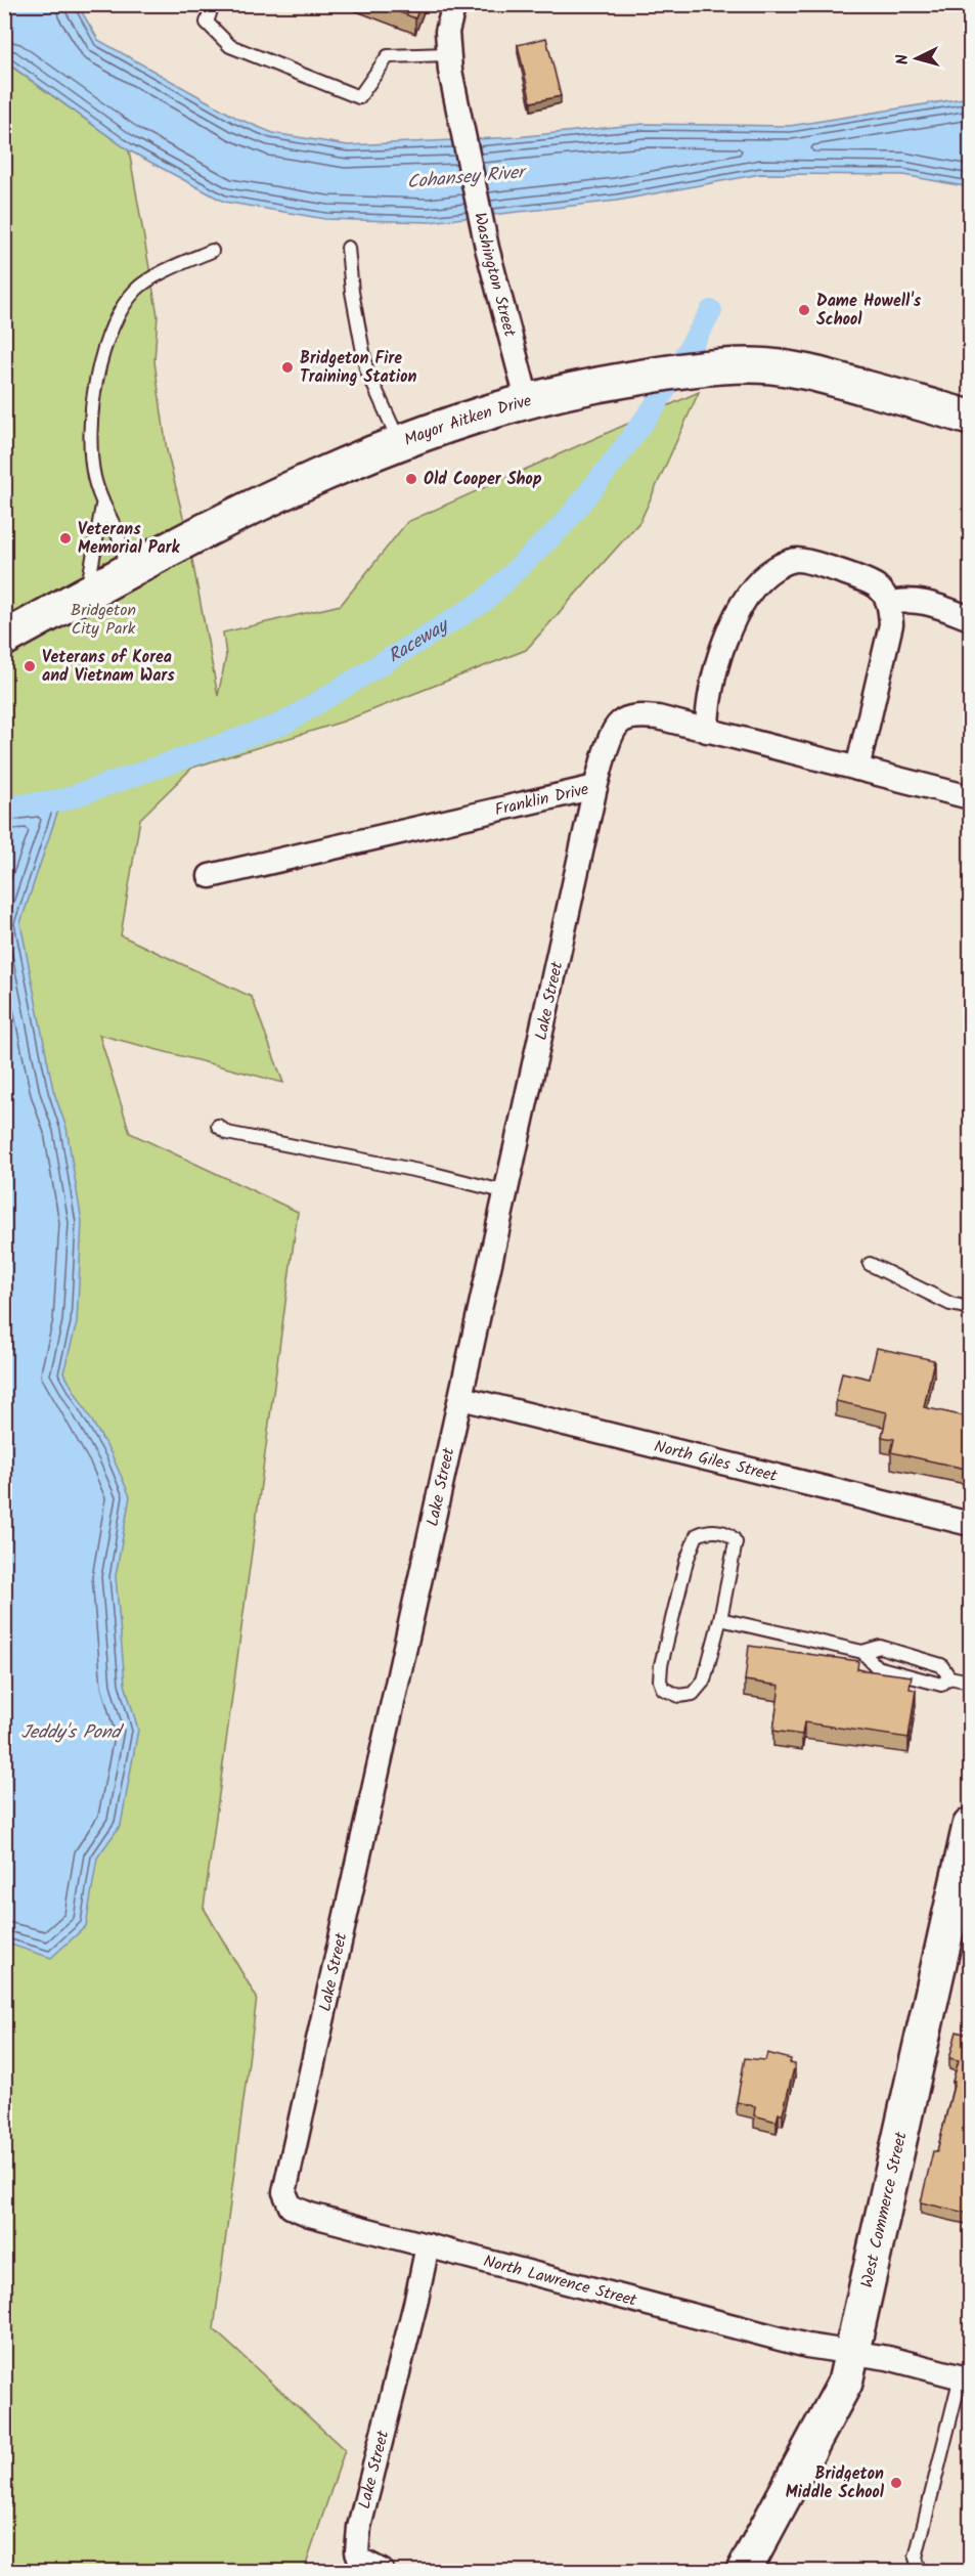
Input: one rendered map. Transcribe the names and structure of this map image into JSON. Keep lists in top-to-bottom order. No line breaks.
{"streets":{"street":["Washington Street","Mayor Aitken Drive","Franklin Drive","Lake Street","North Giles Street","West Commerce Street","North Lawrence Street"]},"crossings":[["Washington Street","Mayor Aitken Drive"],["Franklin Drive","Lake Street"],["Lake Street","North Giles Street"],["Lake Street","North Lawrence Street"],["West Commerce Street","North Lawrence Street"]],"water":["Cohansey River","Raceway","Jeddy's Pond"],"parks":["Bridgeton City Park"],"places":["Dame Howell's School","Bridgeton Fire Training Station","Old Cooper Shop","Veterans Memorial Park","Veterans of Korea and Vietnam Wars","Bridgeton Middle School"],"north":"left"}
